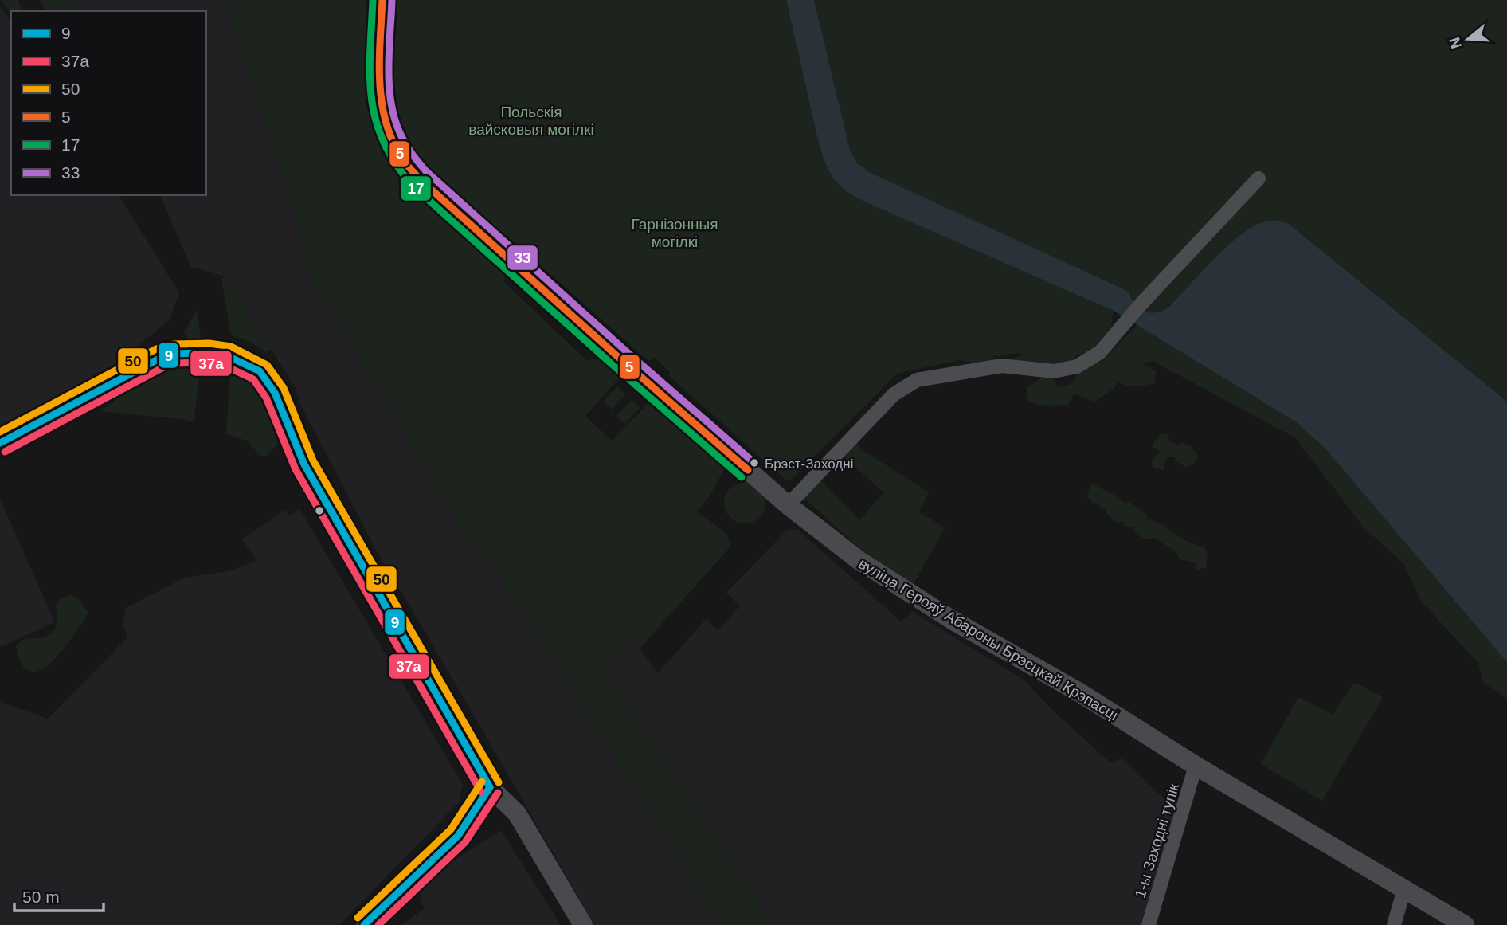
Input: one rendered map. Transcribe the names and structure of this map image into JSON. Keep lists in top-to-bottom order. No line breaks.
{"streets":{"main road":["вуліца Герояў Абароны Брэсцкай Крэпасці"],"street":["1-ы Заходні тупік"]},"crossings":[["вуліца Герояў Абароны Брэсцкай Крэпасці","1-ы Заходні тупік"]],"parks":["Польскія вайсковыя могілкі","Гарнізонныя могілкі"],"places":["Брэст-Заходні"],"lines":["transit line 5","transit line 17","transit line 33","transit line 50","transit line 9","transit line 37а"],"legend":["9","37а","50","5","17","33"],"scale_bar":"50 m","north":"left"}
